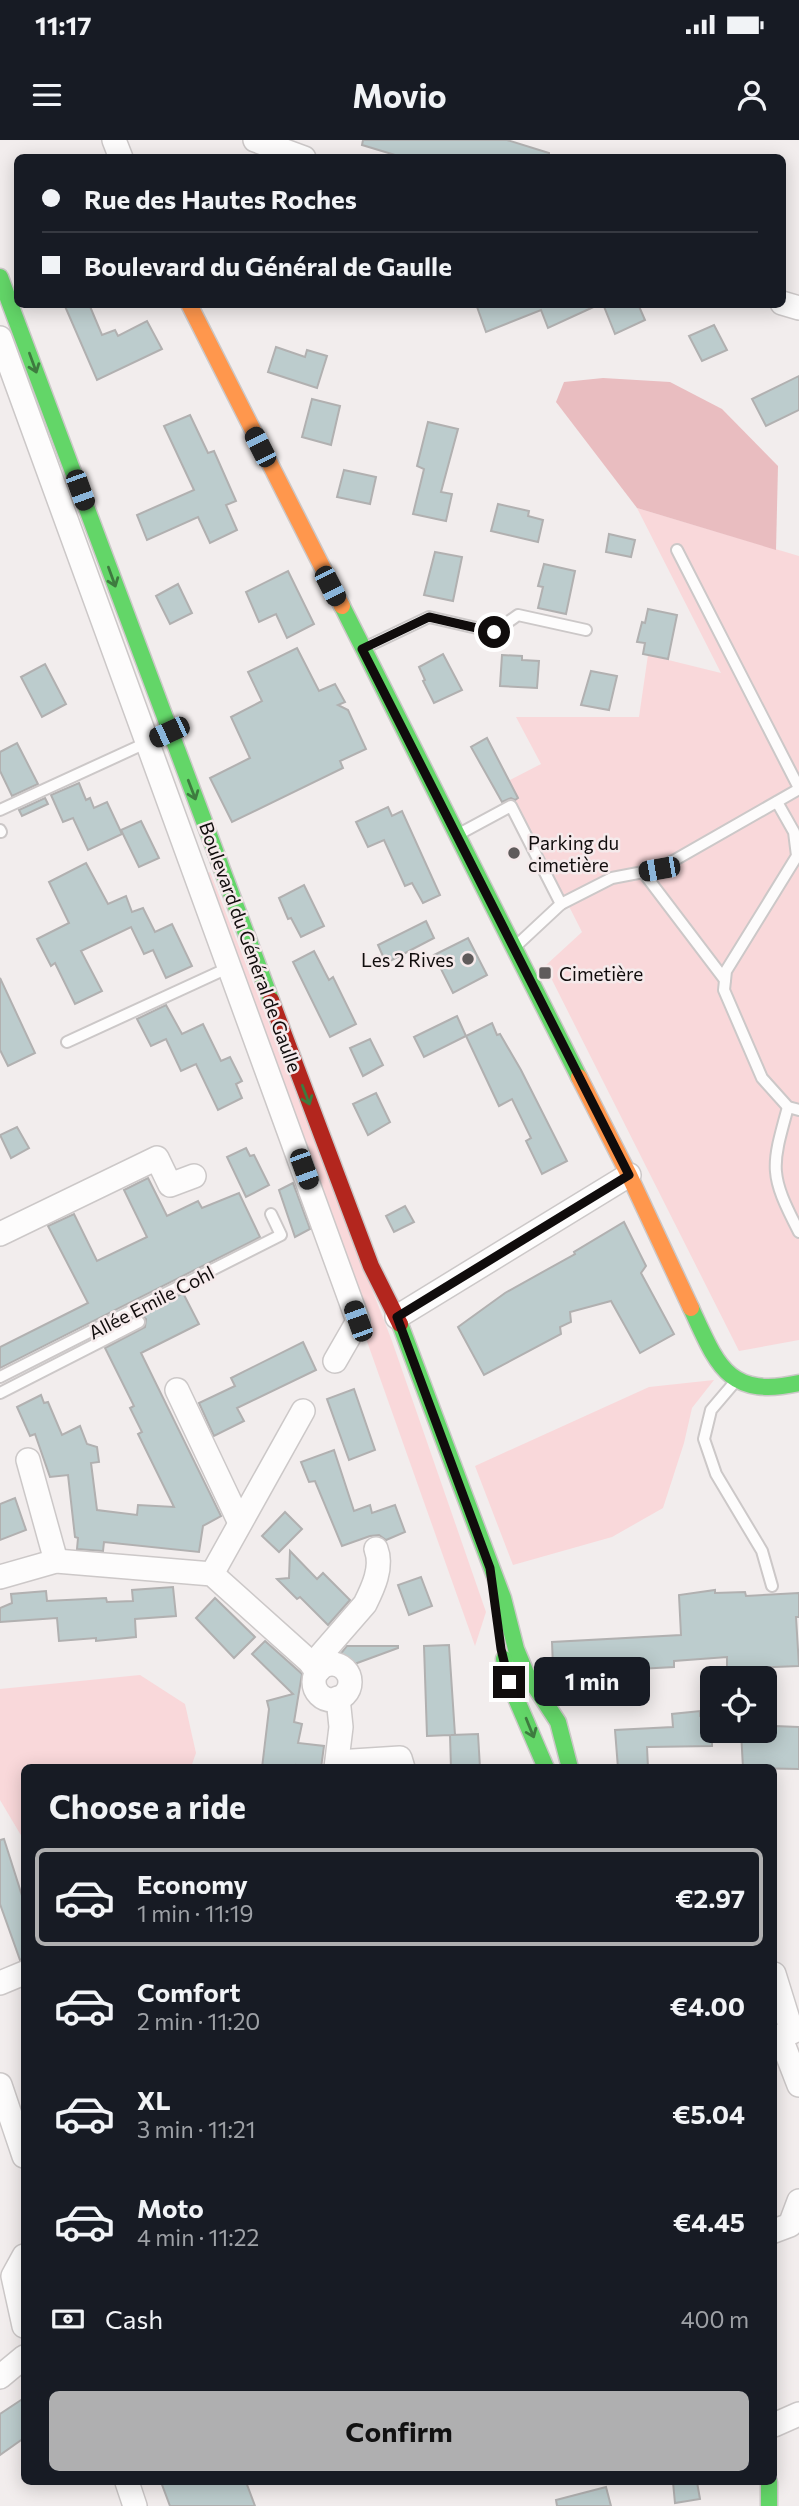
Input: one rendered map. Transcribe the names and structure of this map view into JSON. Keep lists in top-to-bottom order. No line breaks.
{"streets":{"street":["Boulevard du Général de Gaulle"],"lane":["Allée Emile Cohl"]},"places":{"other":["Parking du cimetière","Les 2 Rives"],"transit":["Cimetière"]},"page":{"status":"11:17","header":"Movio","banner":["Rue des Hautes Roches","Boulevard du Général de Gaulle"],"bubble":"1 min","heading":"Choose a ride","list":[{"name":"Economy","note":"1 min · 11:19","value":"€2.97"},{"name":"Comfort","note":"2 min · 11:20","value":"€4.00"},{"name":"XL","note":"3 min · 11:21","value":"€5.04"},{"name":"Moto","note":"4 min · 11:22","value":"€4.45"}],"pay":["Cash","400 m"],"buttons":"Confirm"}}
